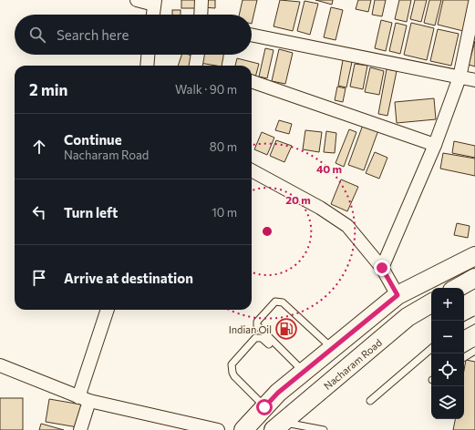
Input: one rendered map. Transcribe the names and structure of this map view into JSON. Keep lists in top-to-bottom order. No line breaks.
{"streets":{"main road":["Nacharam Road"]},"places":{"fuel station":["Indian Oil"]},"page":{"search":"Search here","heading":["2 min","Walk · 90 m"],"list":[["Continue","Nacharam Road","80 m"],["Turn left","10 m"],"Arrive at destination"],"map_buttons":["+","−"]},"rings":["40 m","20 m"]}
